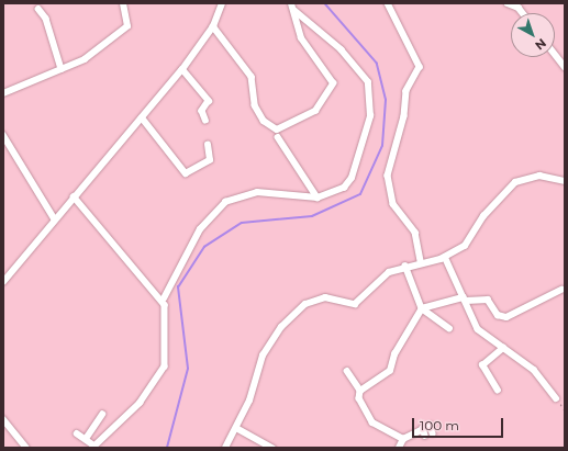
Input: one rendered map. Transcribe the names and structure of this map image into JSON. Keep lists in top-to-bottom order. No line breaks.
{"scale_bar":"100 m","north":"bottom right"}
